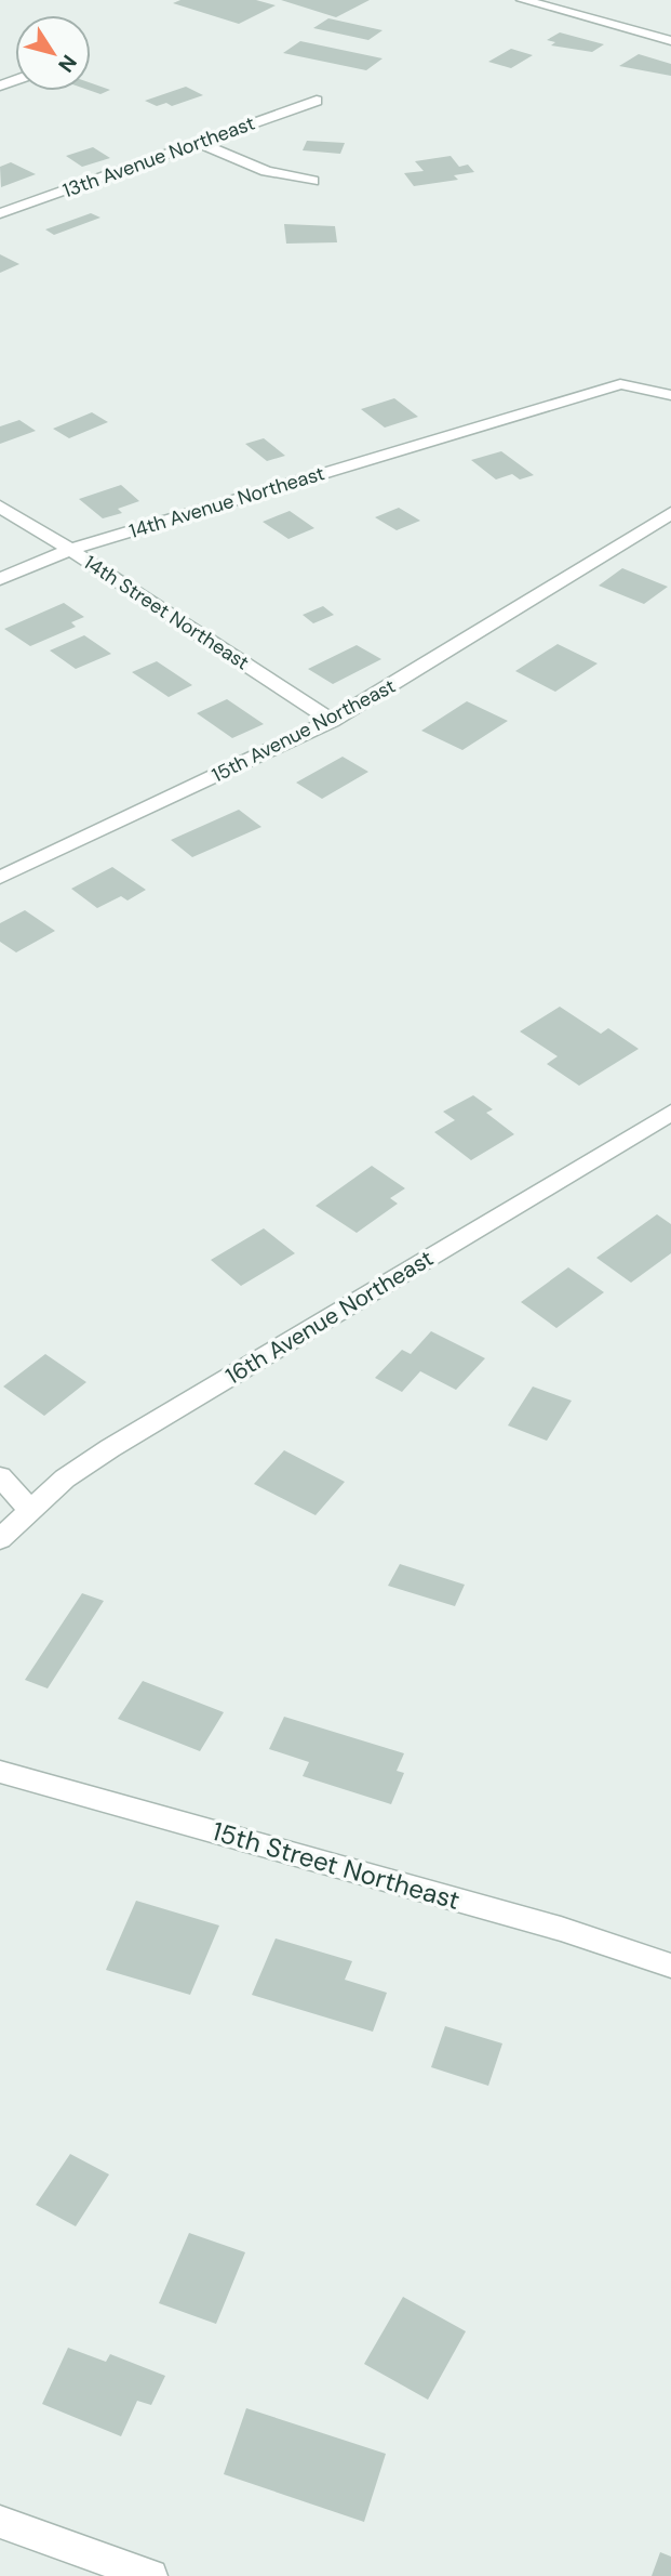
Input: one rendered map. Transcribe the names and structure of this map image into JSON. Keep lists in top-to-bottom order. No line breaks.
{"streets":{"street":["13th Avenue Northeast","14th Avenue Northeast","14th Street Northeast","15th Avenue Northeast","16th Avenue Northeast","15th Street Northeast"]},"crossings":[["14th Avenue Northeast","14th Street Northeast"],["14th Street Northeast","15th Avenue Northeast"]],"north":"bottom right"}
